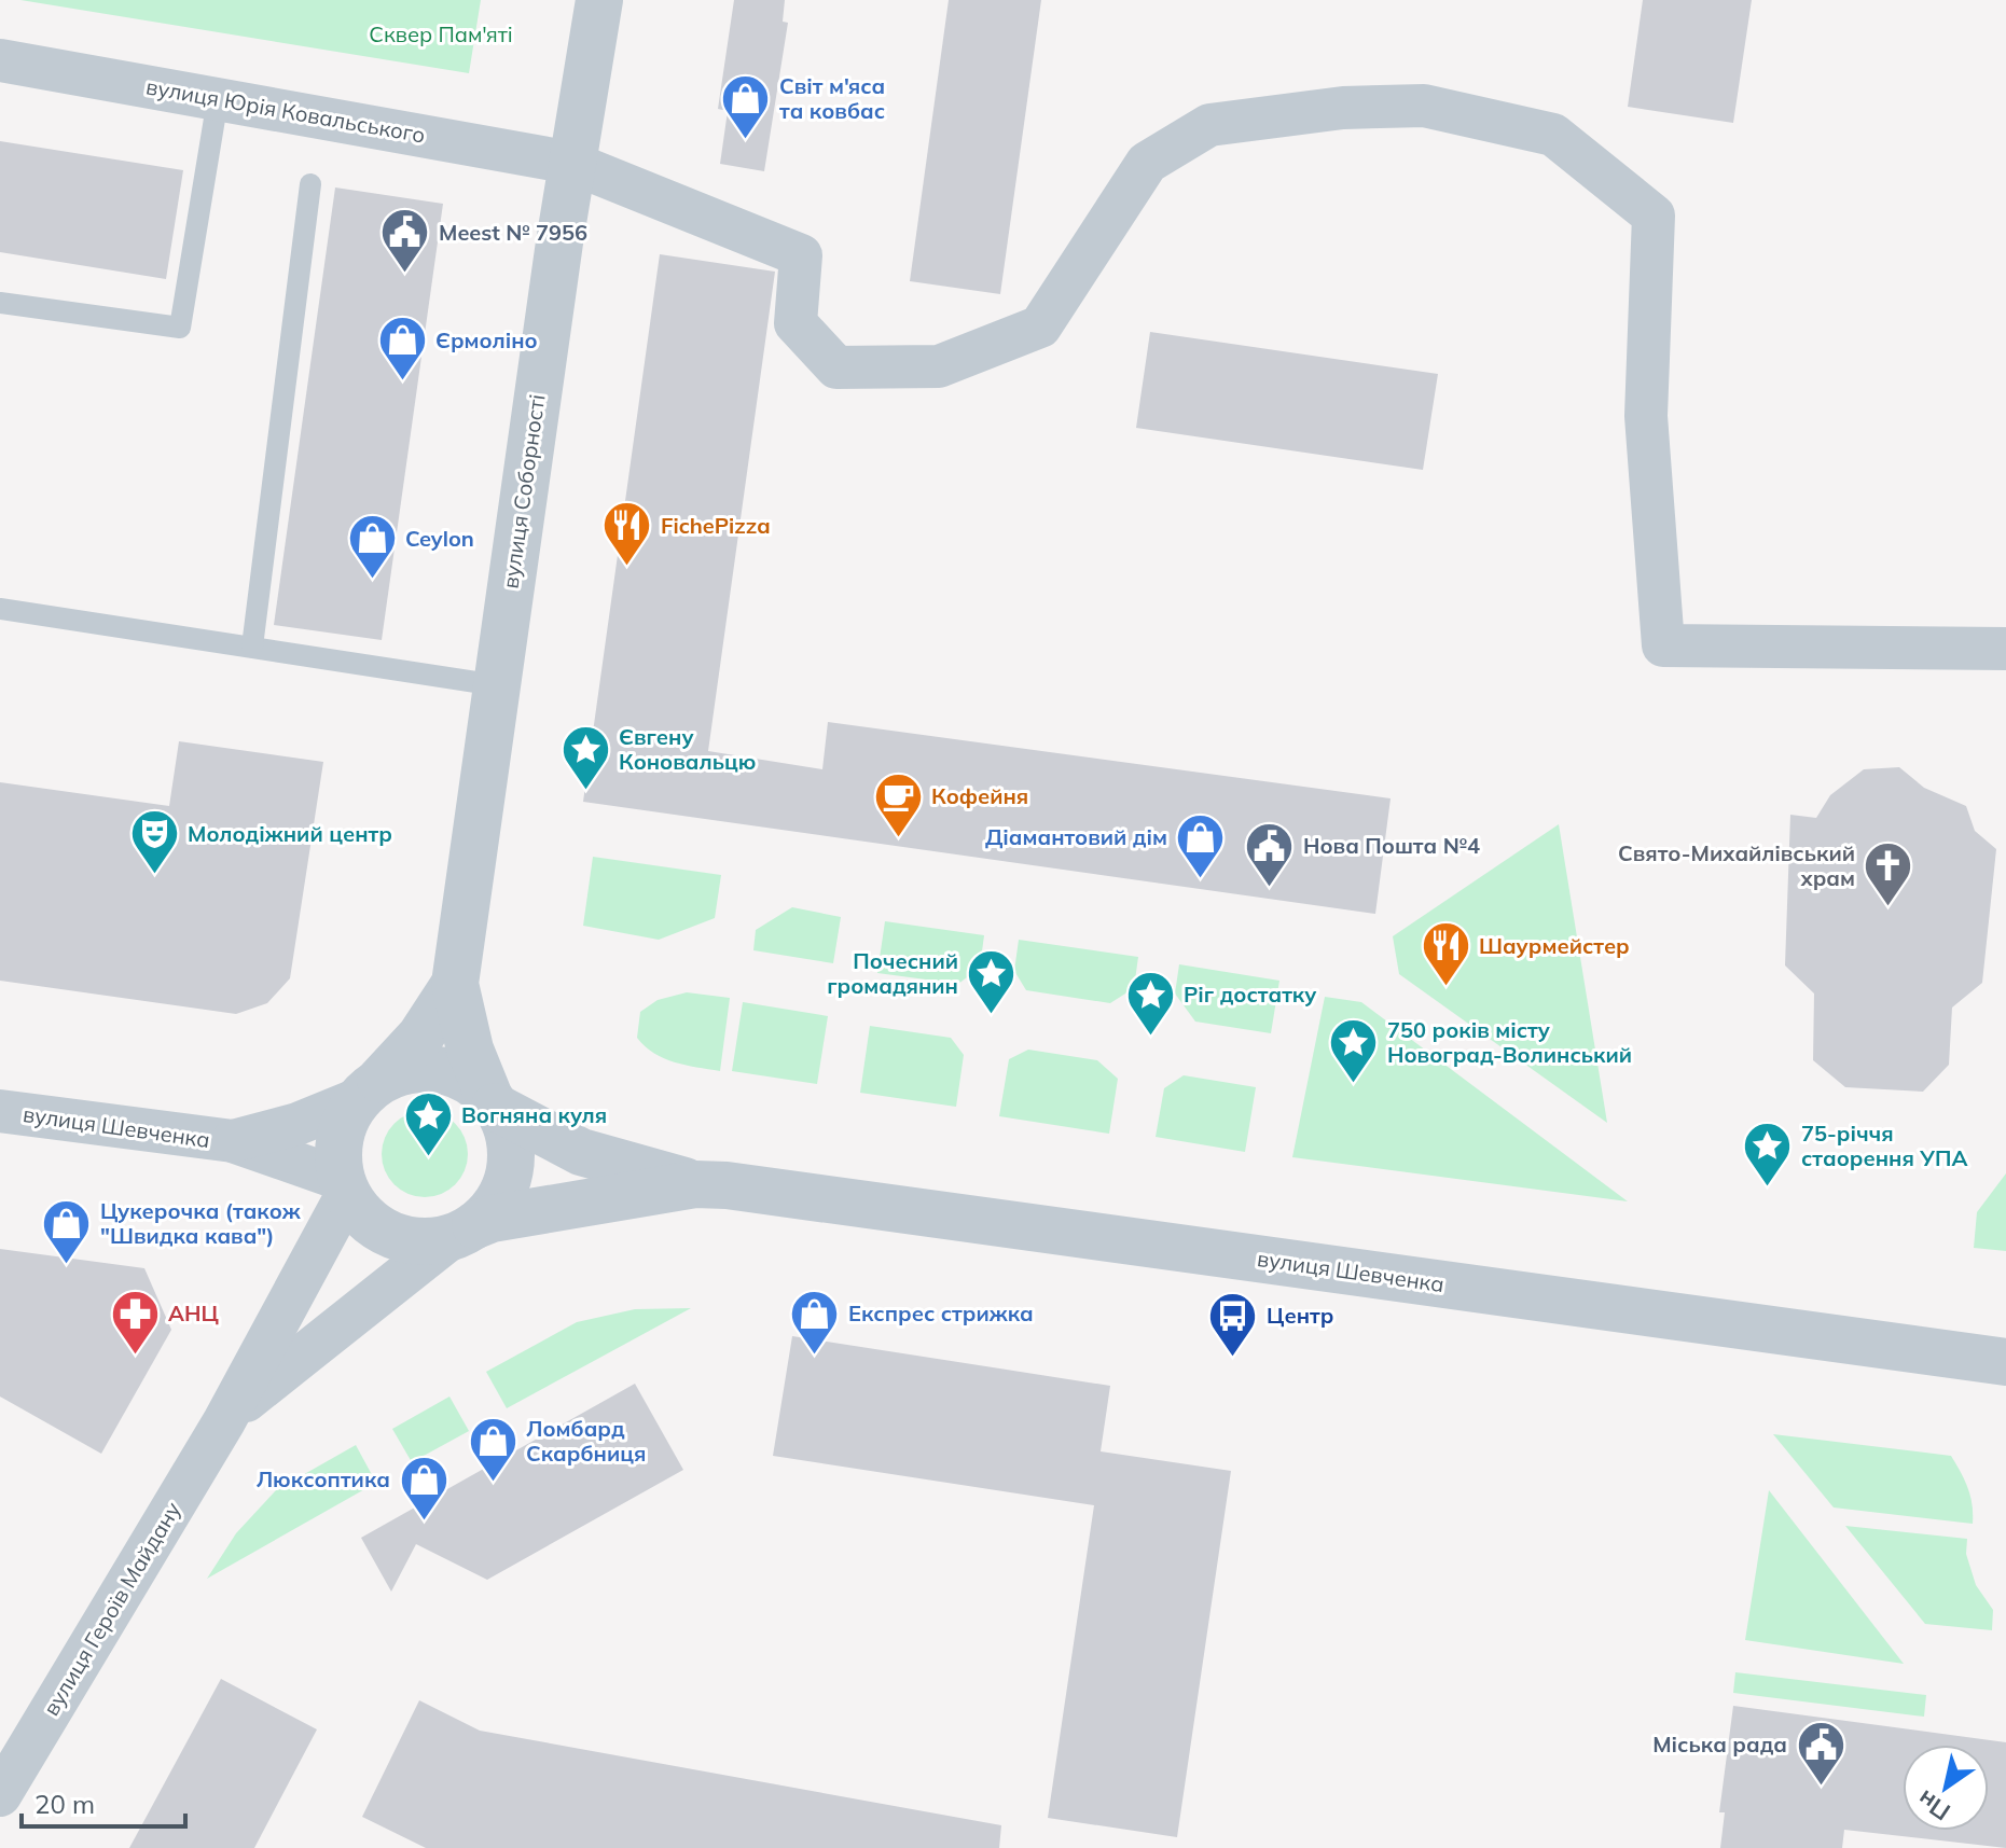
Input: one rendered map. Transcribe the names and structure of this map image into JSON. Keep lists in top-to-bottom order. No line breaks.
{"streets":{"street":["вулиця Юрія Ковальського","вулиця Соборності","вулиця Шевченка","вулиця Героїв Майдану"]},"crossings":[["вулиця Юрія Ковальського","вулиця Соборності"],["вулиця Соборності","вулиця Шевченка"],["вулиця Соборності","вулиця Героїв Майдану"],["вулиця Шевченка","вулиця Героїв Майдану"]],"parks":["Сквер Пам'яті"],"places":{"shop":["Світ м'яса та ковбас","Єрмоліно","Ceylon","Діамантовий дім","Цукерочка (також \"Швидка кава\")","Експрес стрижка","Ломбард Скарбниця","Люксоптика"],"public building":["Meest № 7956","Нова Пошта №4","Міська рада"],"restaurant":["FichePizza","Шаурмейстер"],"place":["Євгену Коновальцю","Почесний громадянин","Ріг достатку","750 років місту Новоград-Волинський","Вогняна куля","75-річчя стаорення УПА"],"cafe":["Кофейня"],"theatre":["Молодіжний центр"],"church":["Свято-Михайлiвський храм"],"pharmacy":["АНЦ"],"bus stop":["Центр"]},"scale_bar":"20 m","north":"bottom left"}
